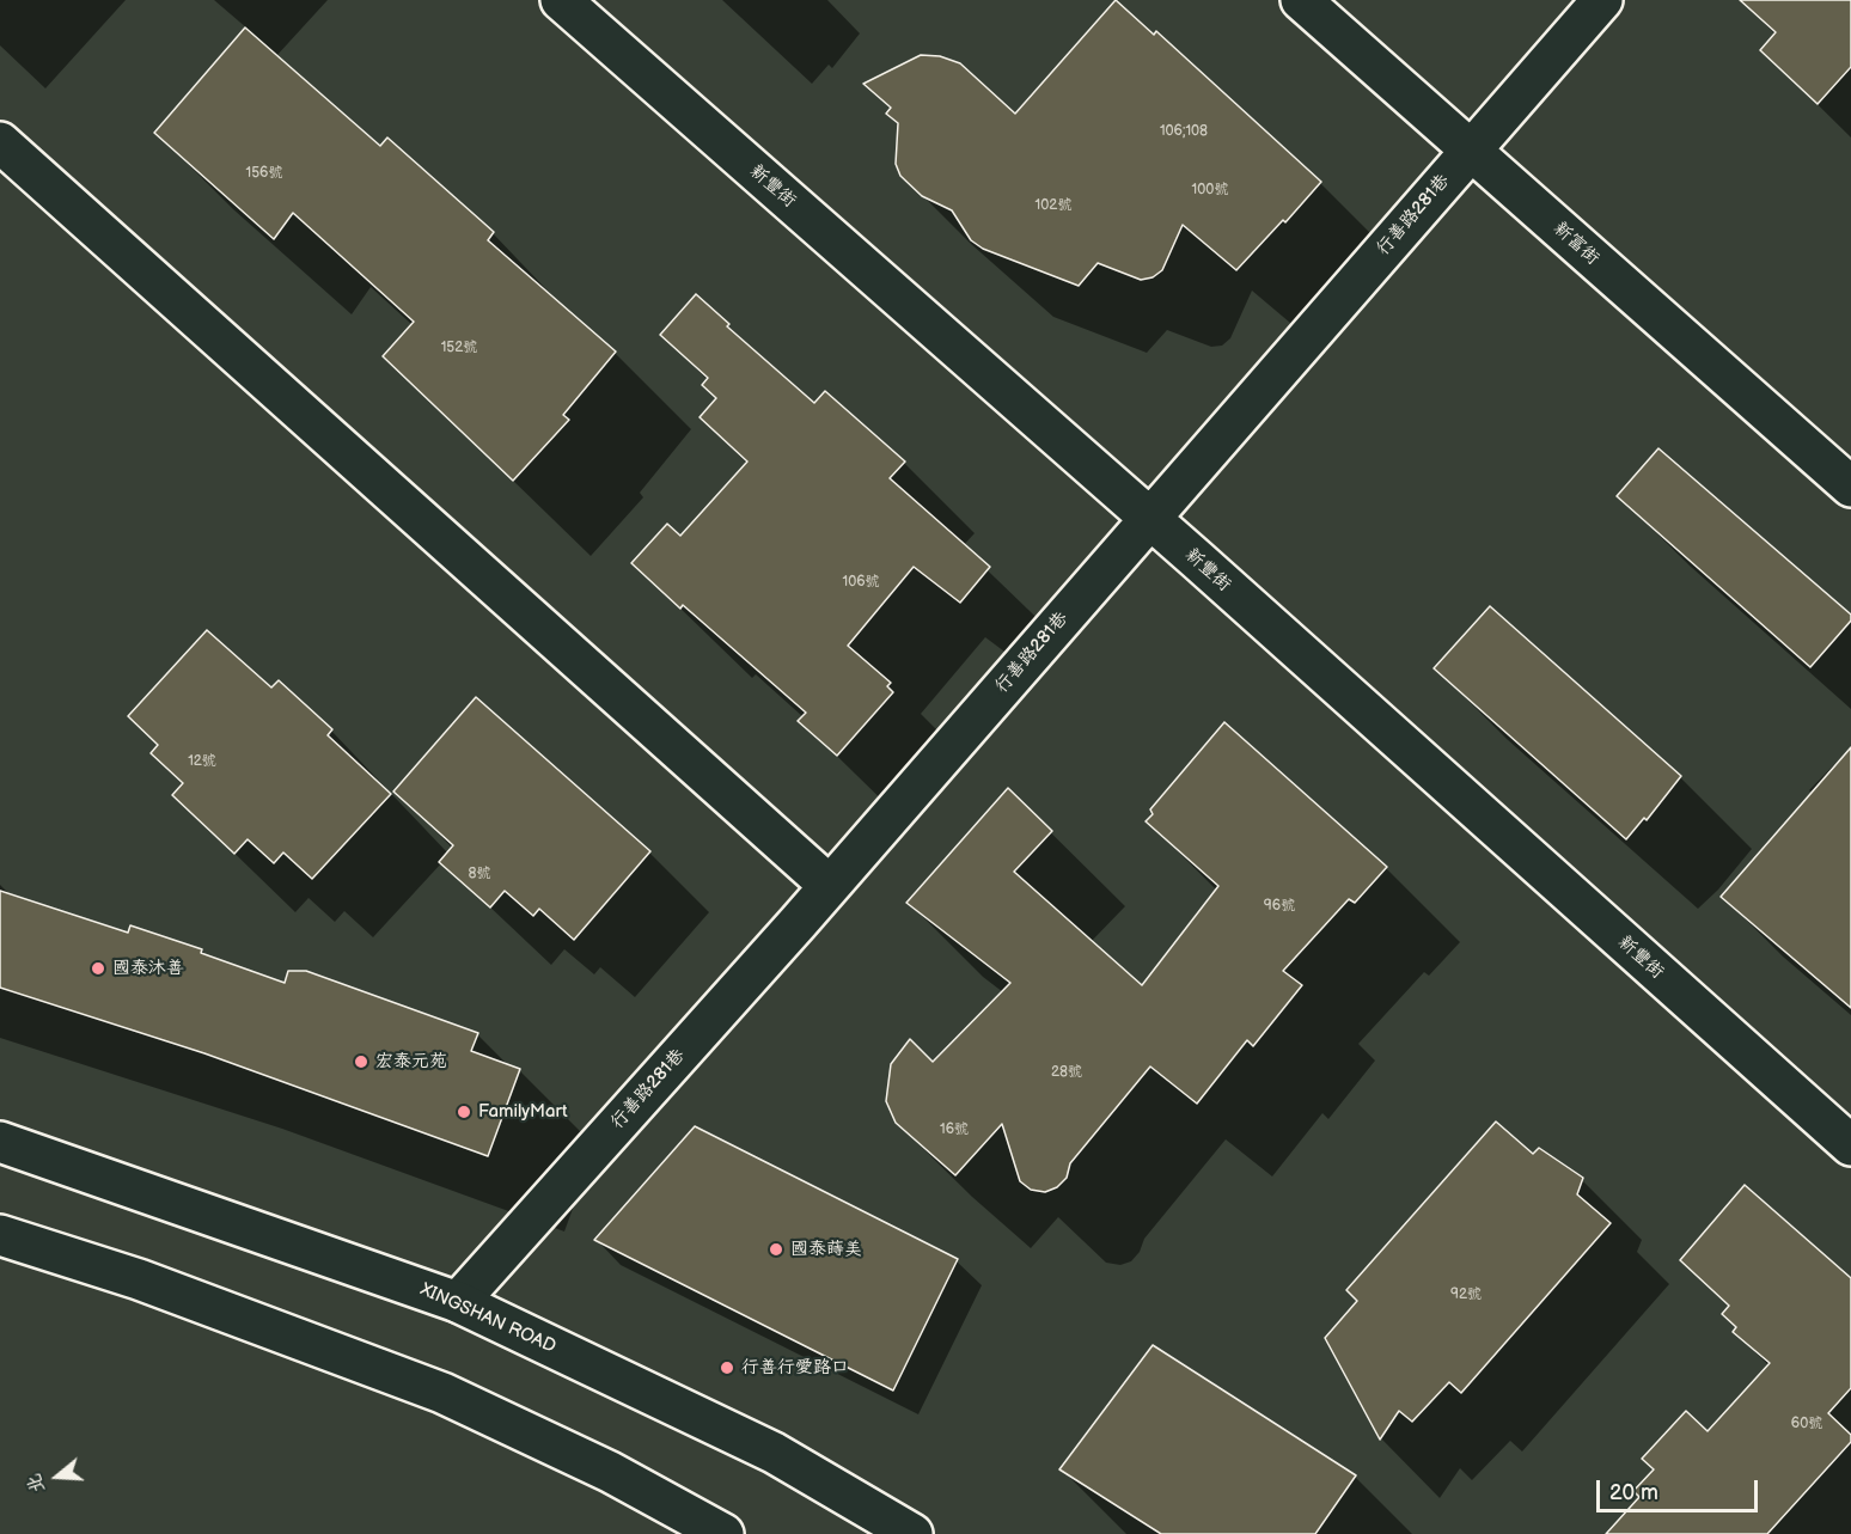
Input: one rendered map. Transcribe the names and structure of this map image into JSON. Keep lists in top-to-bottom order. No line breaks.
{"streets":{"street":["新豐街","行善路281巷","新富街","XINGSHAN ROAD"]},"crossings":[["新豐街","行善路281巷"],["行善路281巷","新富街"],["行善路281巷","XINGSHAN ROAD"]],"places":["國泰沐善","宏泰元苑","FamilyMart","國泰蒔美","行善行愛路口"],"house_numbers":["106;108","156號","100號","102號","152號","106號","12號","8號","96號","28號","16號","92號","60號"],"scale_bar":"20 m","north":"left"}
